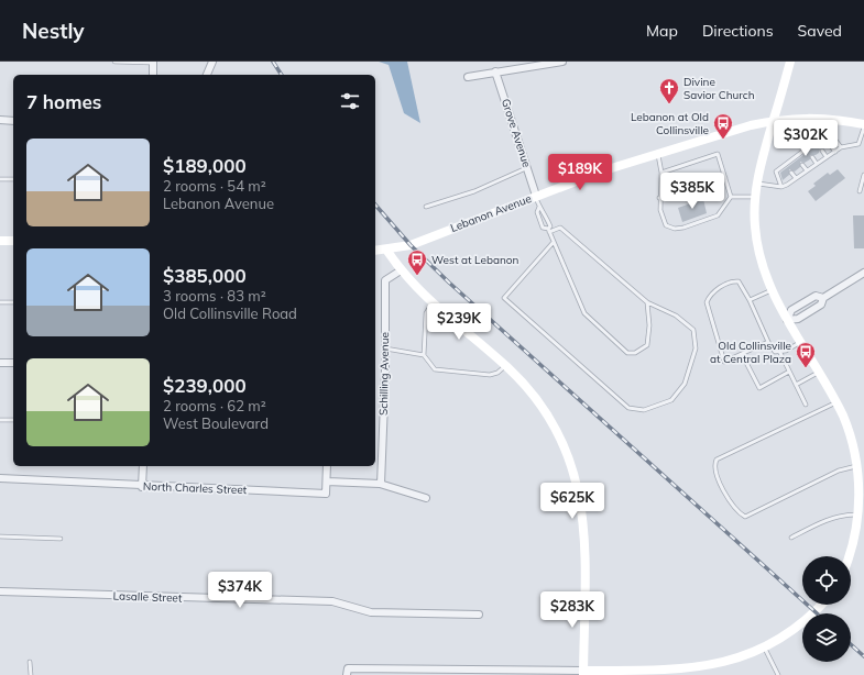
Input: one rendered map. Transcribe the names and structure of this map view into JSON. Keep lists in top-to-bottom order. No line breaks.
{"streets":{"street":["Grove Avenue","Lebanon Avenue","Schilling Avenue","North Charles Street","Lasalle Street"]},"crossings":[["Grove Avenue","Lebanon Avenue"]],"places":{"church":["Divine Savior Church"],"bus stop":["Lebanon at Old Collinsville","West at Lebanon","Old Collinsville at Central Plaza"]},"page":{"header":"Nestly","nav":["Map","Directions","Saved"],"heading":"7 homes","price":["$302K","$189K","$385K","$239K","$625K","$374K","$283K"],"list":[{"name":"$189,000","note":"2 rooms · 54 m² · Lebanon Avenue"},{"name":"$385,000","note":"3 rooms · 83 m² · Old Collinsville Road"},{"name":"$239,000","note":"2 rooms · 62 m² · West Boulevard"}]}}
